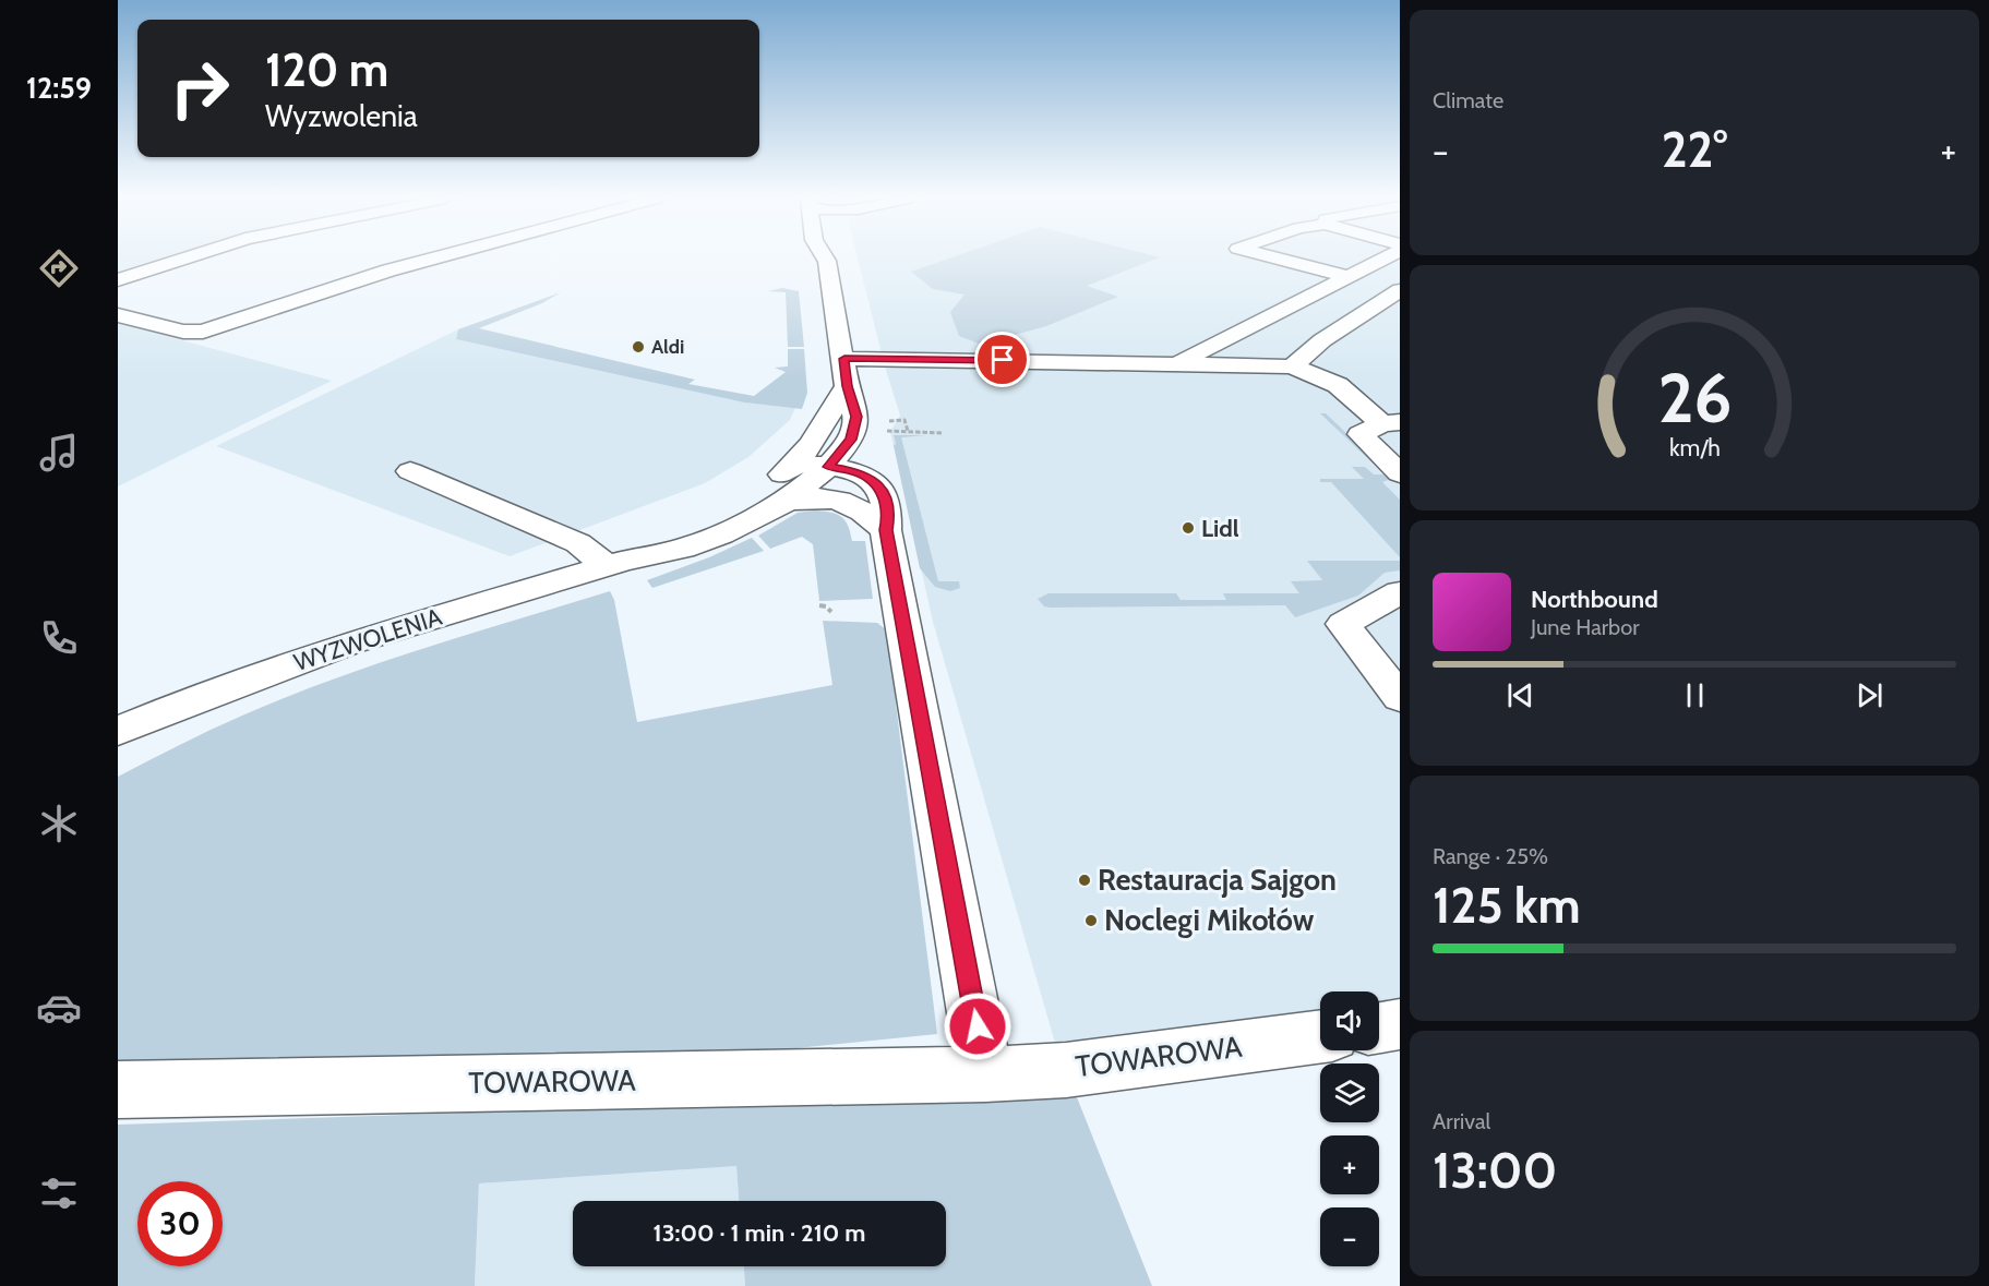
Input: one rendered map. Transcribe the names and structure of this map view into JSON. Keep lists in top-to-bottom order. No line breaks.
{"streets":{"street":["WYZWOLENIA","TOWAROWA"]},"places":["Aldi","Lidl","Restauracja Sajgon","Noclegi Mikołów"],"page":{"tabs":"12:59","tile":["Climate",["Range · 25%","125 km"],["Arrival","13:00"]],"turn":["120 m","Wyzwolenia"],"heat":["−","22°","+"],"song":["Northbound","June Harbor"],"map_buttons":["+","−"],"limit":"30","trip":"13:00 · 1 min · 210 m","gauge":["26","km/h"]}}
